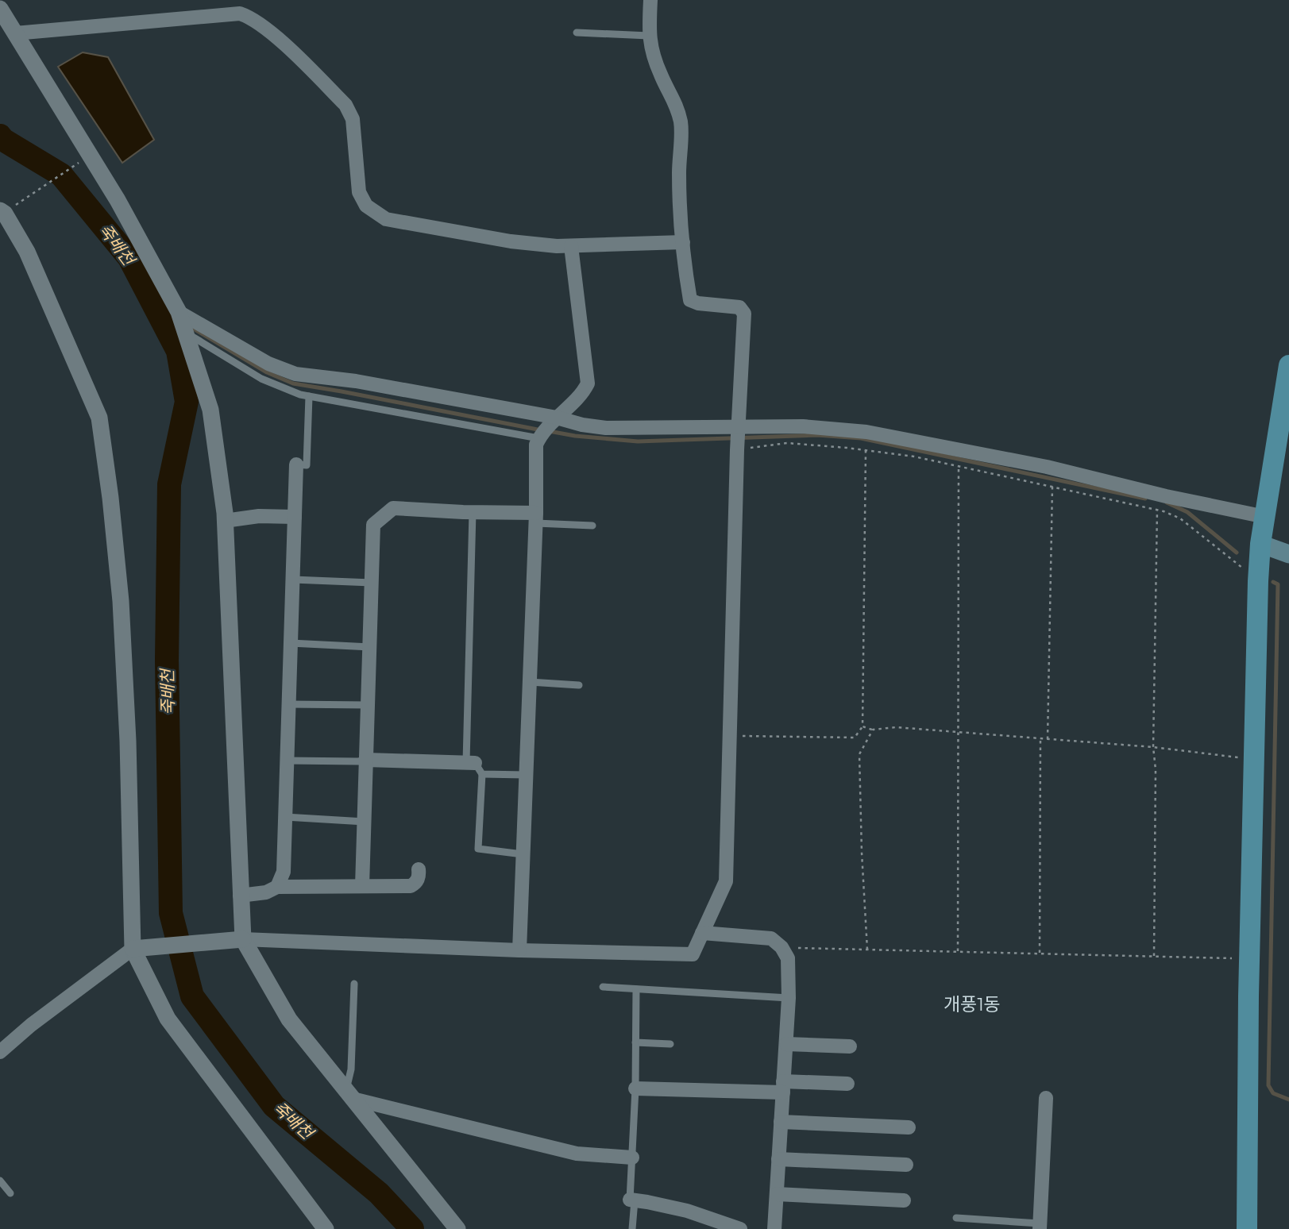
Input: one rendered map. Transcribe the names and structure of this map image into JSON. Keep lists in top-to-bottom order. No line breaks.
{"districts":["개풍1동"],"water":["죽배천"]}
